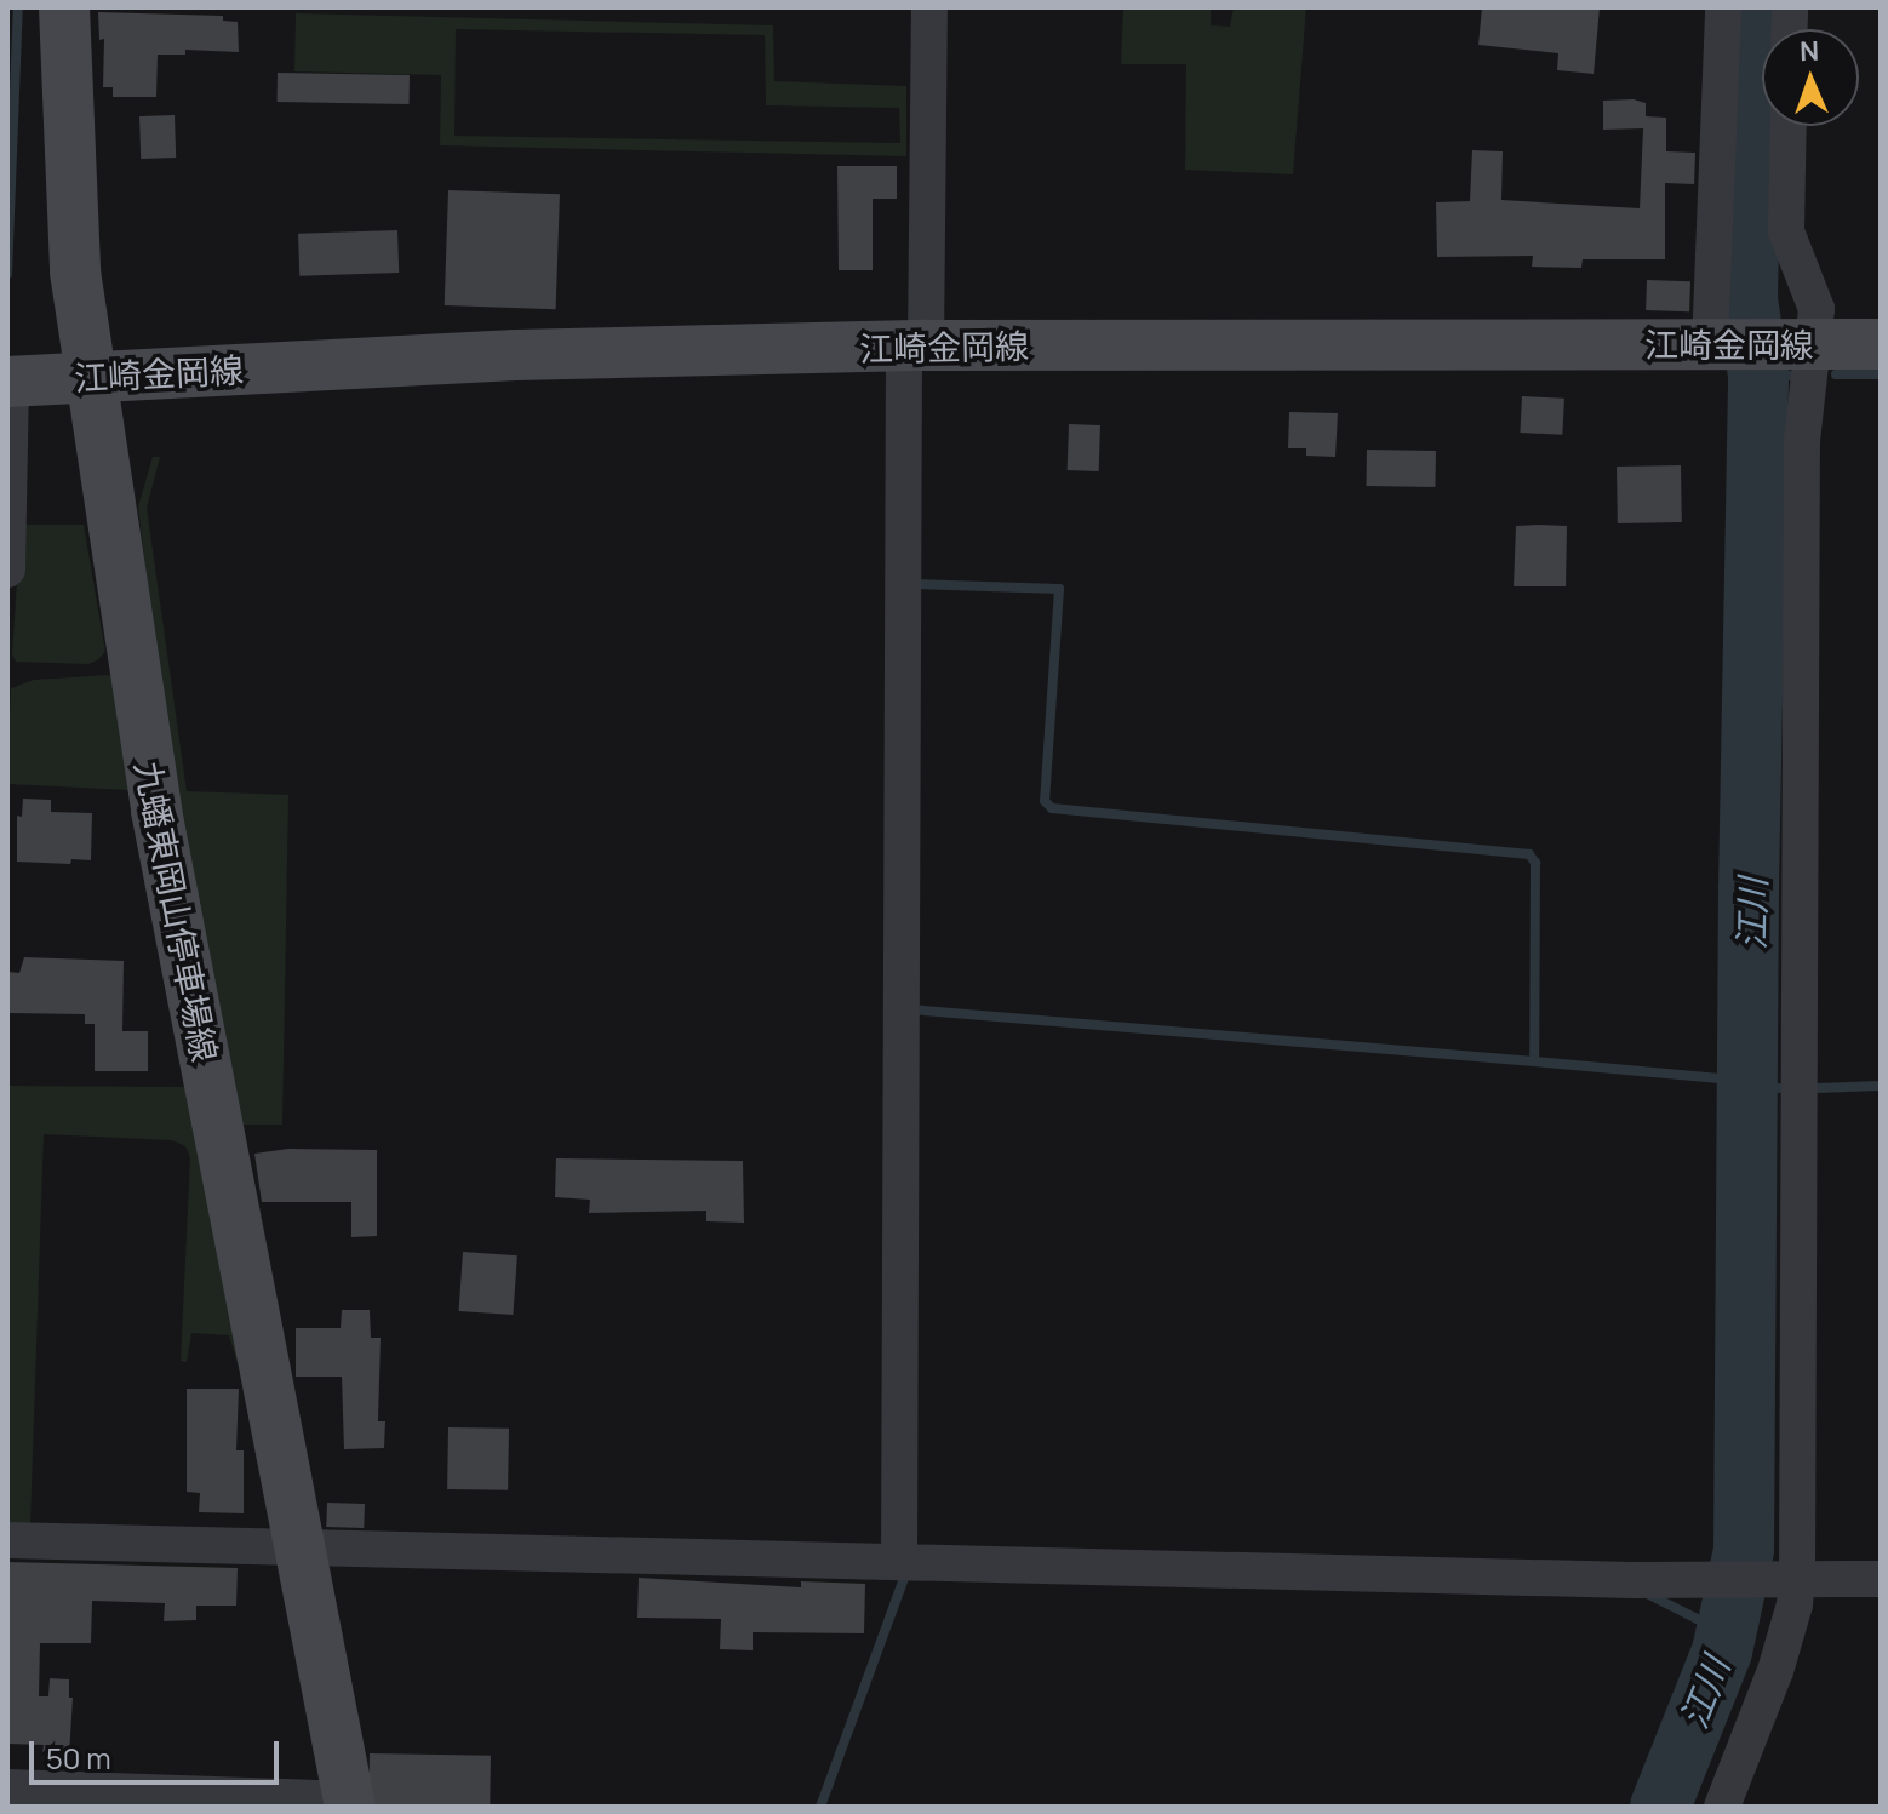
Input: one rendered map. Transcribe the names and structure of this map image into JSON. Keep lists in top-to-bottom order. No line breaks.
{"streets":{"main road":["江崎金岡線","九蟠東岡山停車場線"]},"crossings":[["江崎金岡線","九蟠東岡山停車場線"]],"water":["江川"],"scale_bar":"50 m","north":"top"}
